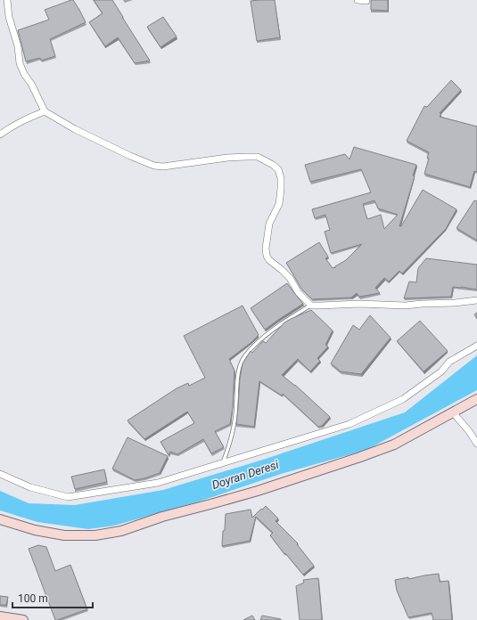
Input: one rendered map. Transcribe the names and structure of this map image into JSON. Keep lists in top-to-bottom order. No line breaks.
{"water":["Doyran Deresi"],"scale_bar":"100 m"}
